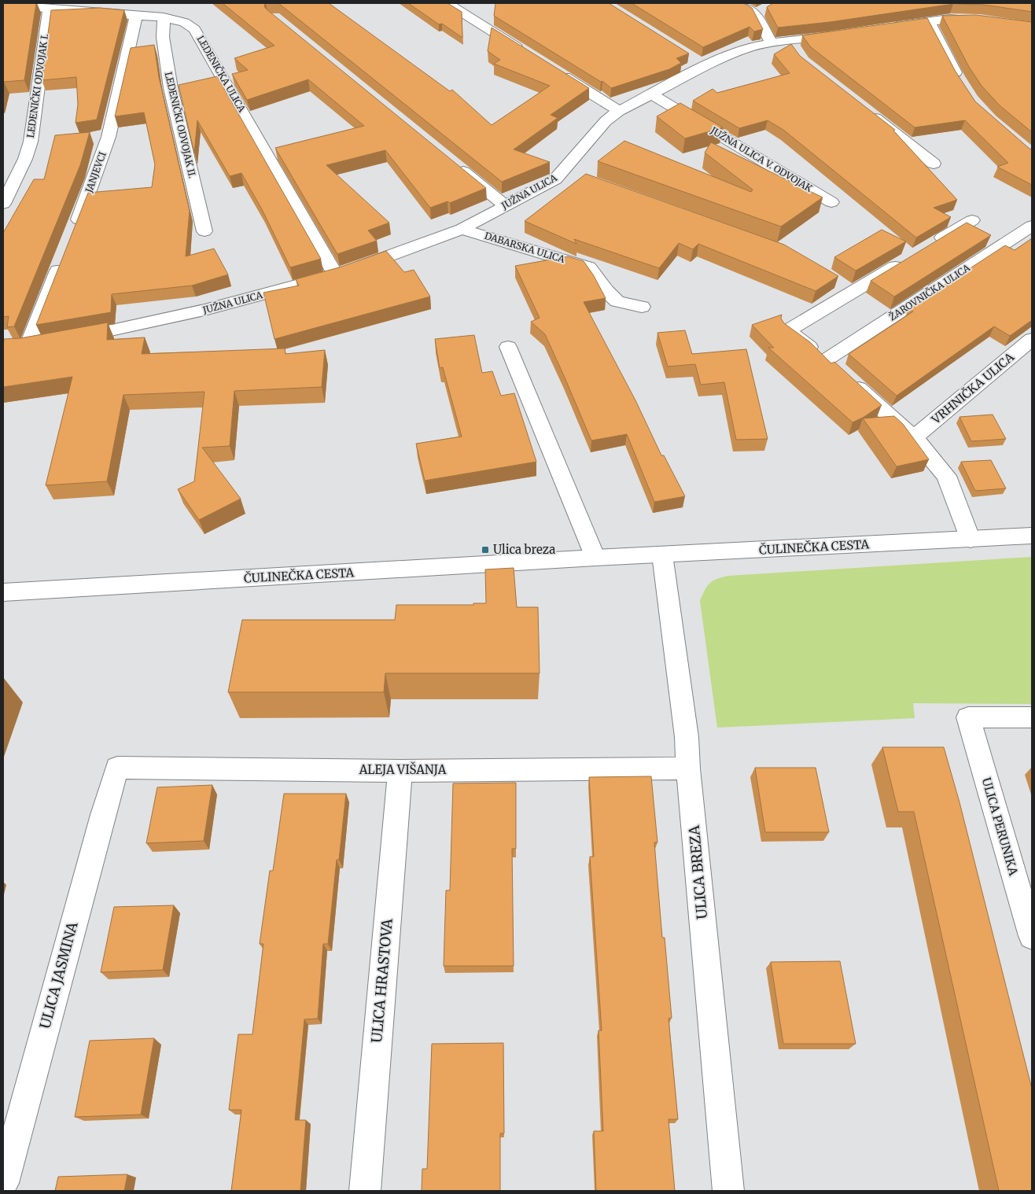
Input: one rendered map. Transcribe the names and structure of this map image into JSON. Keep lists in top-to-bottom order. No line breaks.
{"streets":{"street":["LEDENIČKA ULICA","LEDENIČKI ODVOJAK I.","LEDENIČKI ODVOJAK II.","JUŽNA ULICA V. ODVOJAK","JANJEVCI","JUŽNA ULICA","DABARSKA ULICA","ŽAROVNIČKA ULICA","VRHNIČKA ULICA","ČULINEČKA CESTA","ALEJA VIŠANJA","ULICA PERUNIKA","ULICA BREZA","ULICA JASMINA","ULICA HRASTOVA"]},"crossings":[["LEDENIČKA ULICA","LEDENIČKI ODVOJAK I."],["LEDENIČKA ULICA","LEDENIČKI ODVOJAK II."],["LEDENIČKA ULICA","JANJEVCI"],["LEDENIČKA ULICA","JUŽNA ULICA"],["JUŽNA ULICA V. ODVOJAK","JUŽNA ULICA"],["JUŽNA ULICA","DABARSKA ULICA"],["ČULINEČKA CESTA","ULICA BREZA"],["ALEJA VIŠANJA","ULICA BREZA"],["ALEJA VIŠANJA","ULICA JASMINA"],["ALEJA VIŠANJA","ULICA HRASTOVA"]],"places":{"transit":["Ulica breza"]}}
